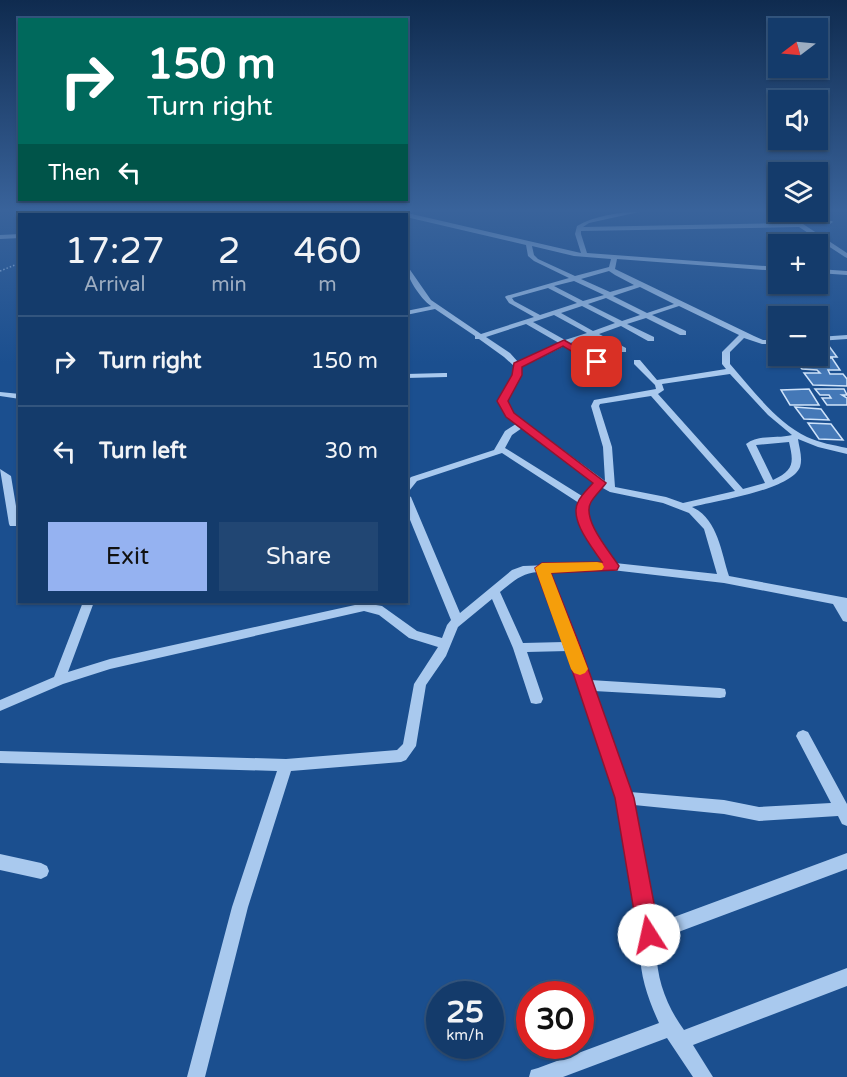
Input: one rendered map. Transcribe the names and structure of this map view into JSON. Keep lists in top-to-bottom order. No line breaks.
{"north":"left","page":{"map_buttons":["+","−"],"turn":["150 m","Turn right"],"then":"Then","eta":["17:27","Arrival","2","min","460","m"],"list":[{"name":"Turn right","value":"150 m"},{"name":"Turn left","value":"30 m"}],"buttons":["Exit","Share"],"speed":"25 km/h","limit":"30"}}
